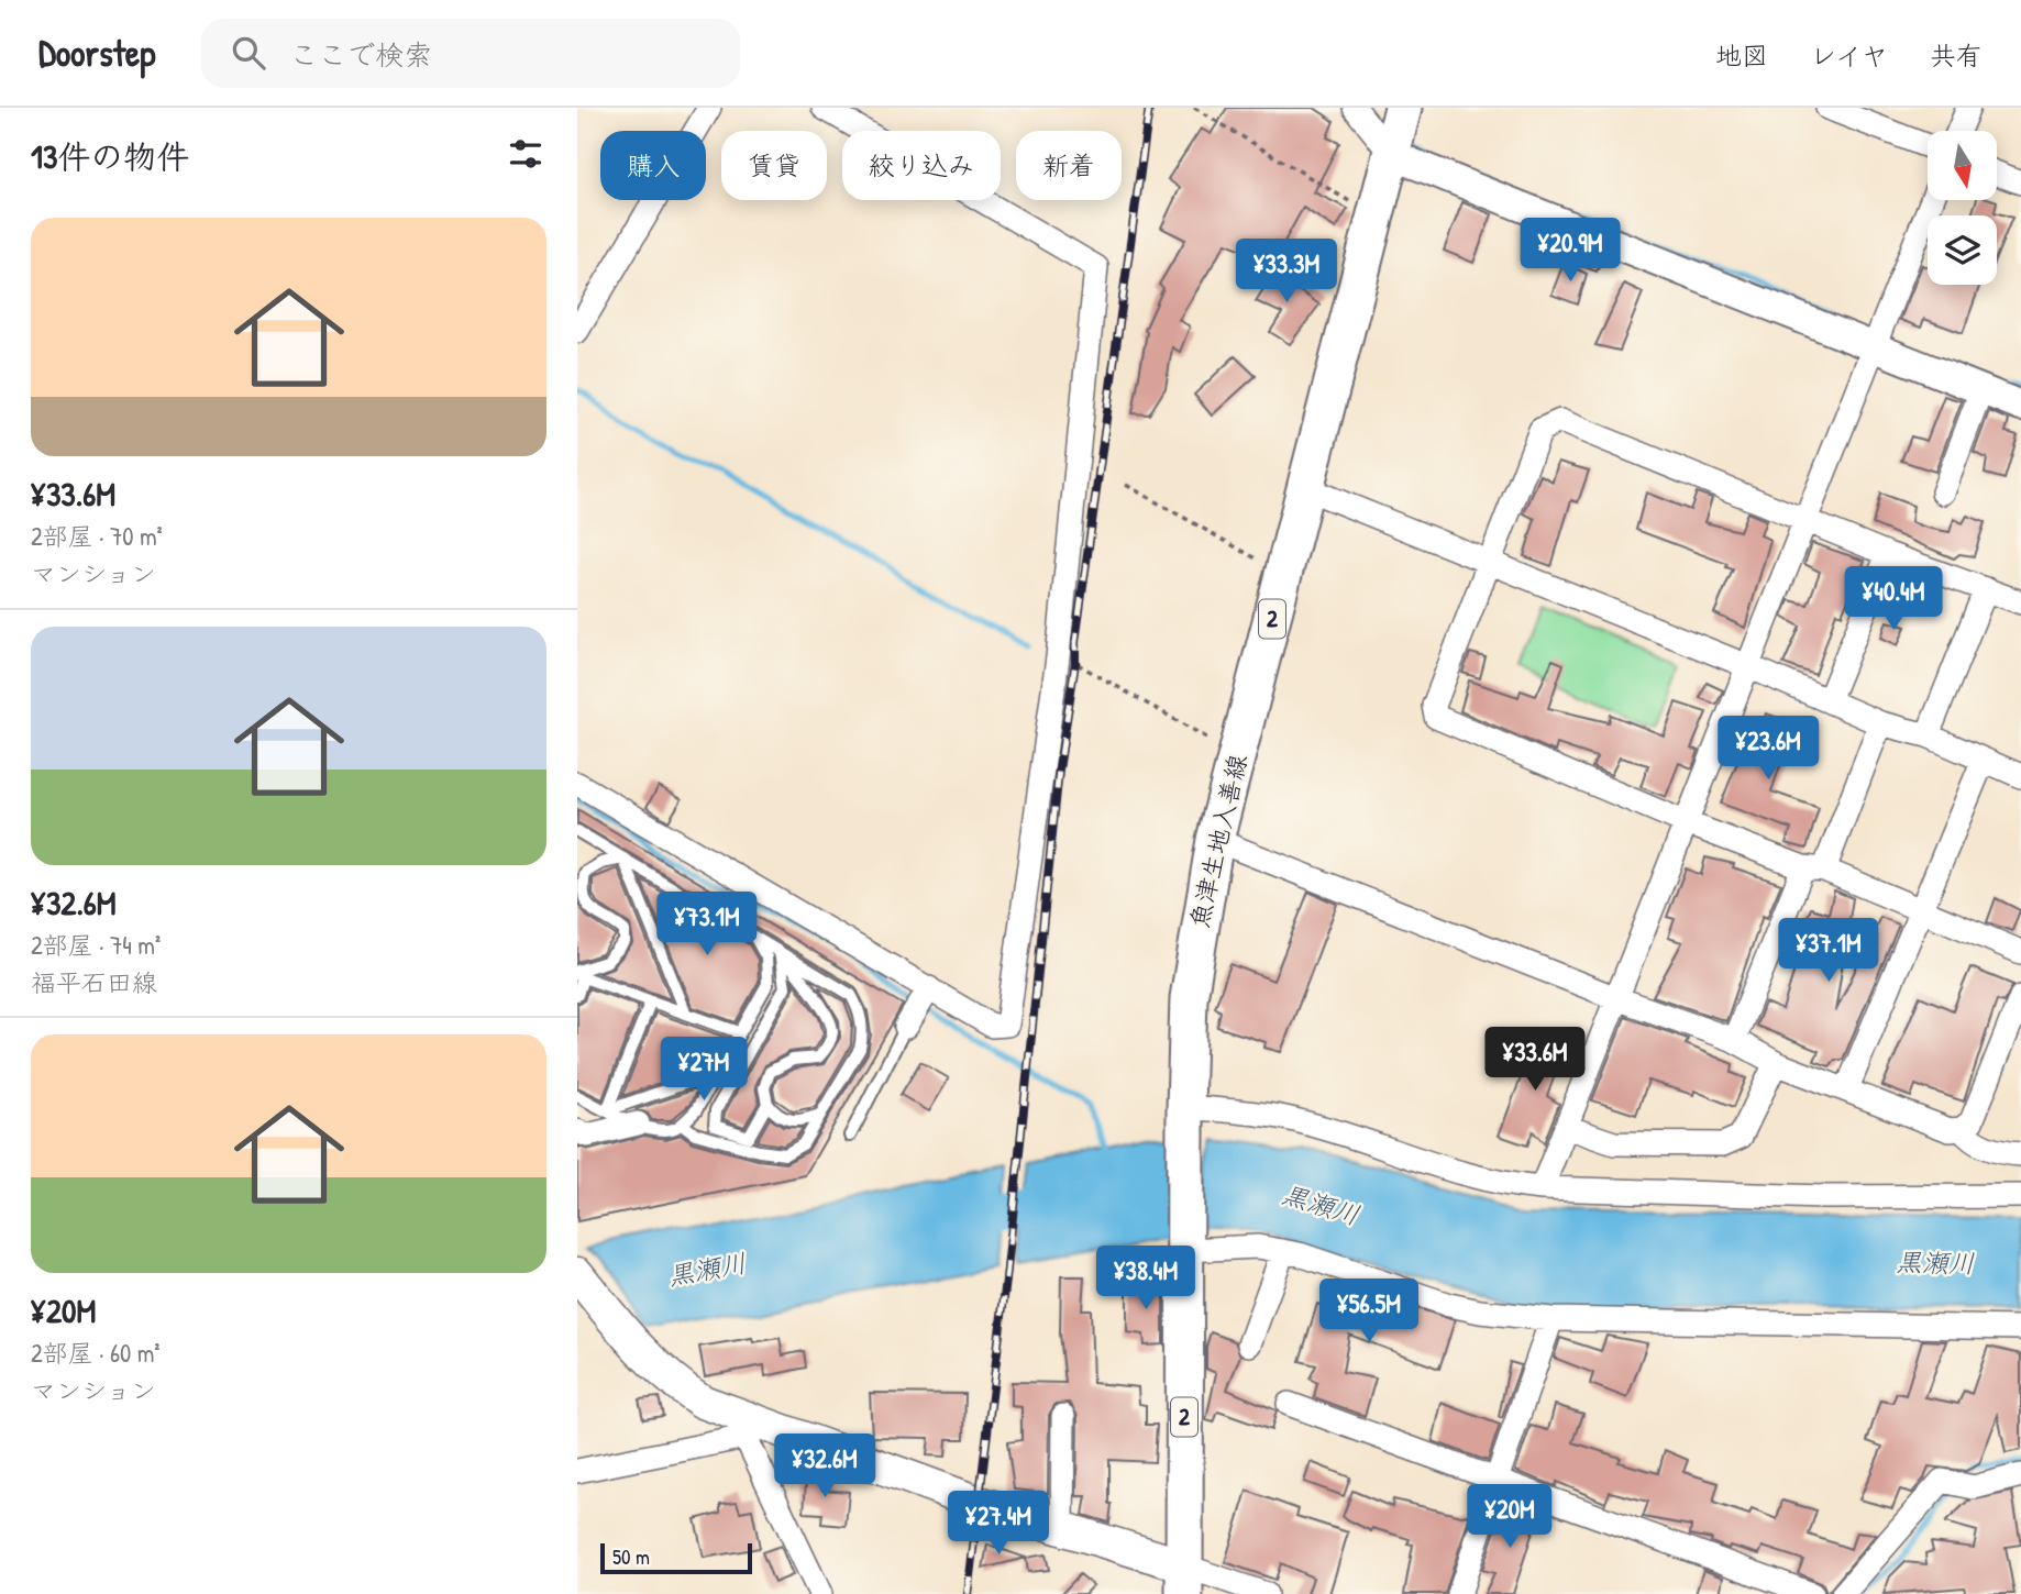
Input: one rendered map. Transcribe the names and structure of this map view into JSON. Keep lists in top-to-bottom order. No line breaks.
{"streets":{"main road":["2","魚津生地入善線"]},"water":["黒瀬川"],"scale_bar":"50 m","north":"bottom","page":{"header":"Doorstep","search":"ここで検索","nav":["地図","レイヤ","共有"],"heading":"13件の物件","chip":["購入","賃貸","絞り込み","新着"],"list":[{"name":"¥33.6M","note":"2部屋 · 70 m² · マンション"},{"name":"¥32.6M","note":"2部屋 · 74 m² · 福平石田線"},{"name":"¥20M","note":"2部屋 · 60 m² · マンション"}],"price":["¥20.9M","¥33.3M","¥40.4M","¥23.6M","¥73.1M","¥37.1M","¥33.6M","¥27M","¥38.4M","¥56.5M","¥32.6M","¥20M","¥27.4M"],"scale":"50 m"}}
